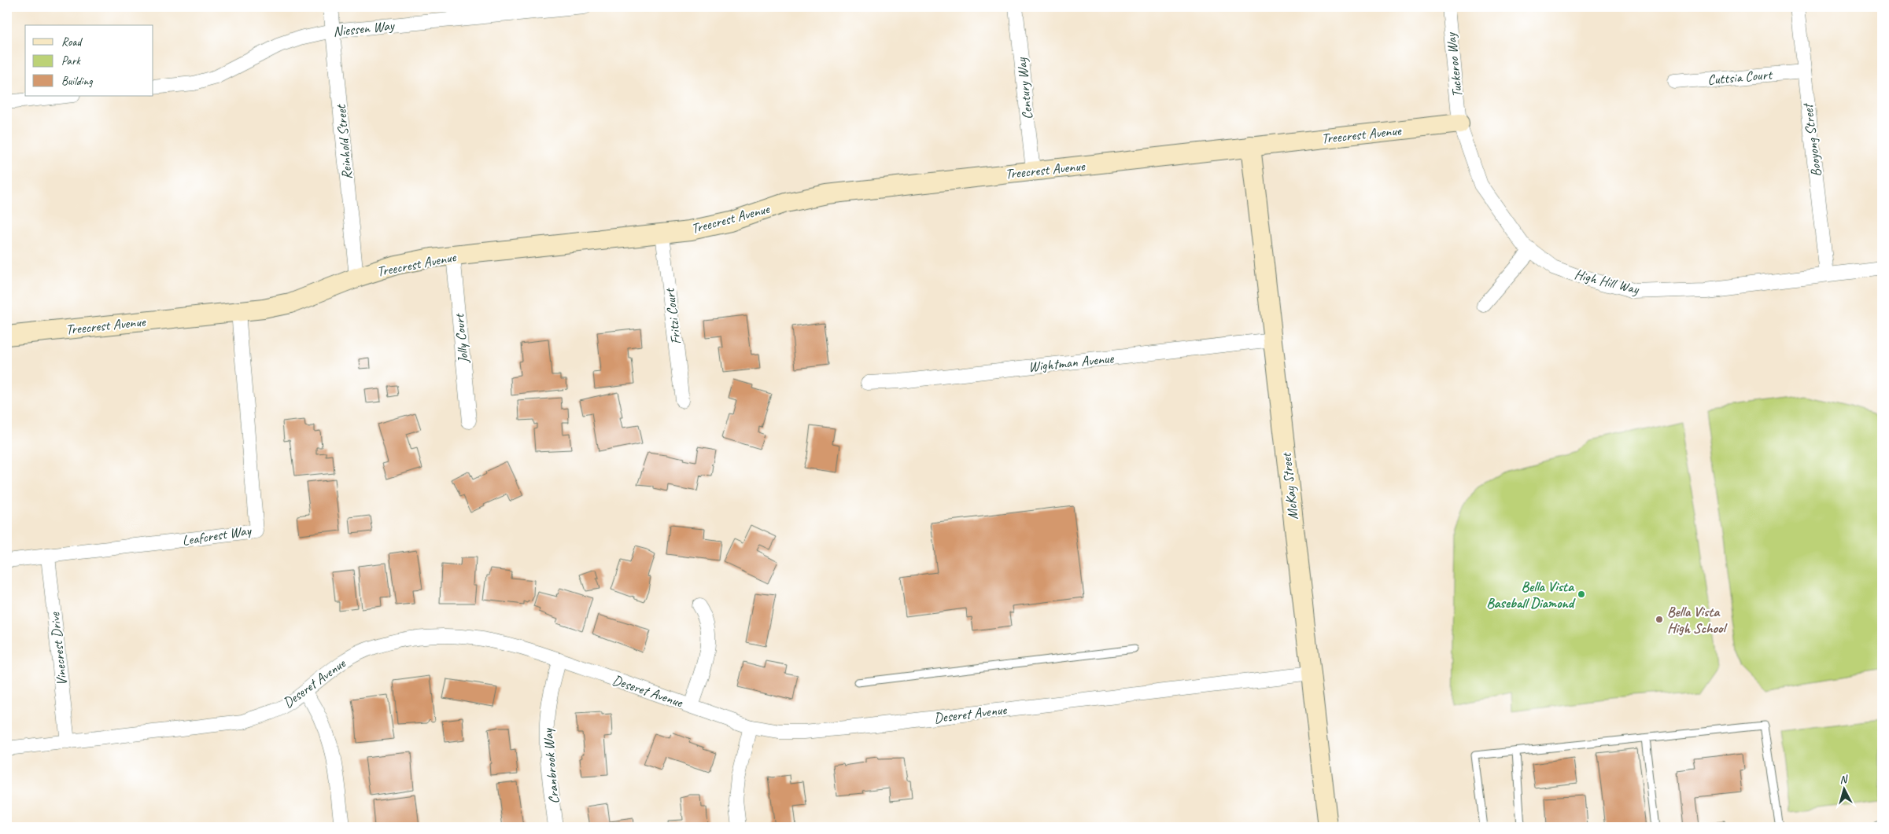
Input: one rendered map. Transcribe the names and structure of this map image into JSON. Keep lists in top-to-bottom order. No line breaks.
{"streets":{"street":["Niessen Way","Tuckeroo Way","Cuttsia Court","Century Way","Treecrest Avenue","Booyong Street","Reinhold Street","High Hill Way","Fritzi Court","Jolly Court","Wightman Avenue","McKay Street","Leafcrest Way","Vinecrest Drive","Deseret Avenue","Cranbrook Way"]},"crossings":[["Niessen Way","Reinhold Street"],["Tuckeroo Way","Treecrest Avenue"],["Tuckeroo Way","High Hill Way"],["Cuttsia Court","Booyong Street"],["Century Way","Treecrest Avenue"],["Treecrest Avenue","Reinhold Street"],["Treecrest Avenue","High Hill Way"],["Treecrest Avenue","Fritzi Court"],["Treecrest Avenue","Jolly Court"],["Treecrest Avenue","McKay Street"],["Treecrest Avenue","Leafcrest Way"],["Booyong Street","High Hill Way"],["Wightman Avenue","McKay Street"],["McKay Street","Deseret Avenue"],["Leafcrest Way","Vinecrest Drive"],["Vinecrest Drive","Deseret Avenue"],["Deseret Avenue","Cranbrook Way"]],"places":["Bella Vista Baseball Diamond","Bella Vista High School"],"legend":["Road","Park","Building"],"north":"top"}
